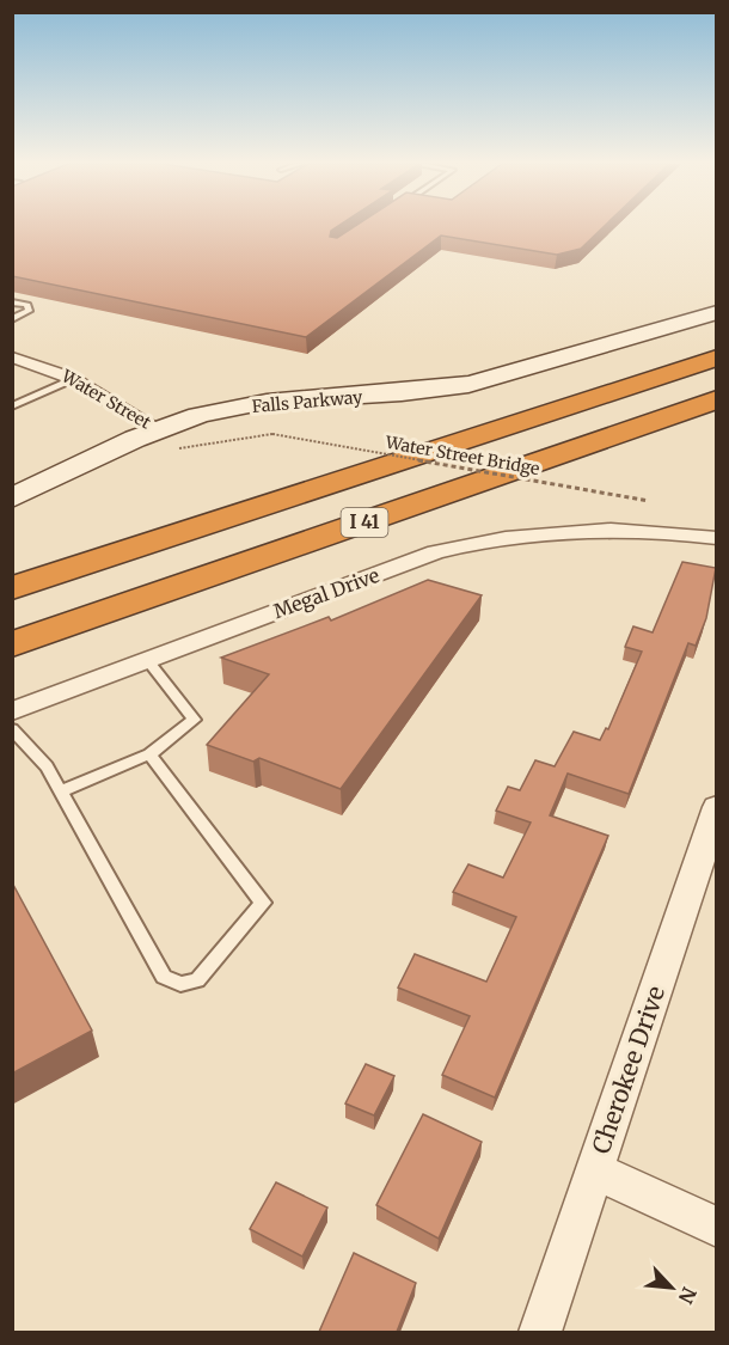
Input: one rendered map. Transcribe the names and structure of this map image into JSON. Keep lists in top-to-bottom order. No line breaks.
{"streets":{"highway":["I 41"],"street":["Water Street","Falls Parkway","Megal Drive","Cherokee Drive"],"path":["Water Street Bridge"]},"crossings":[["Water Street","Falls Parkway"],["Water Street","Water Street Bridge"],["Falls Parkway","Water Street Bridge"]],"north":"bottom right"}
